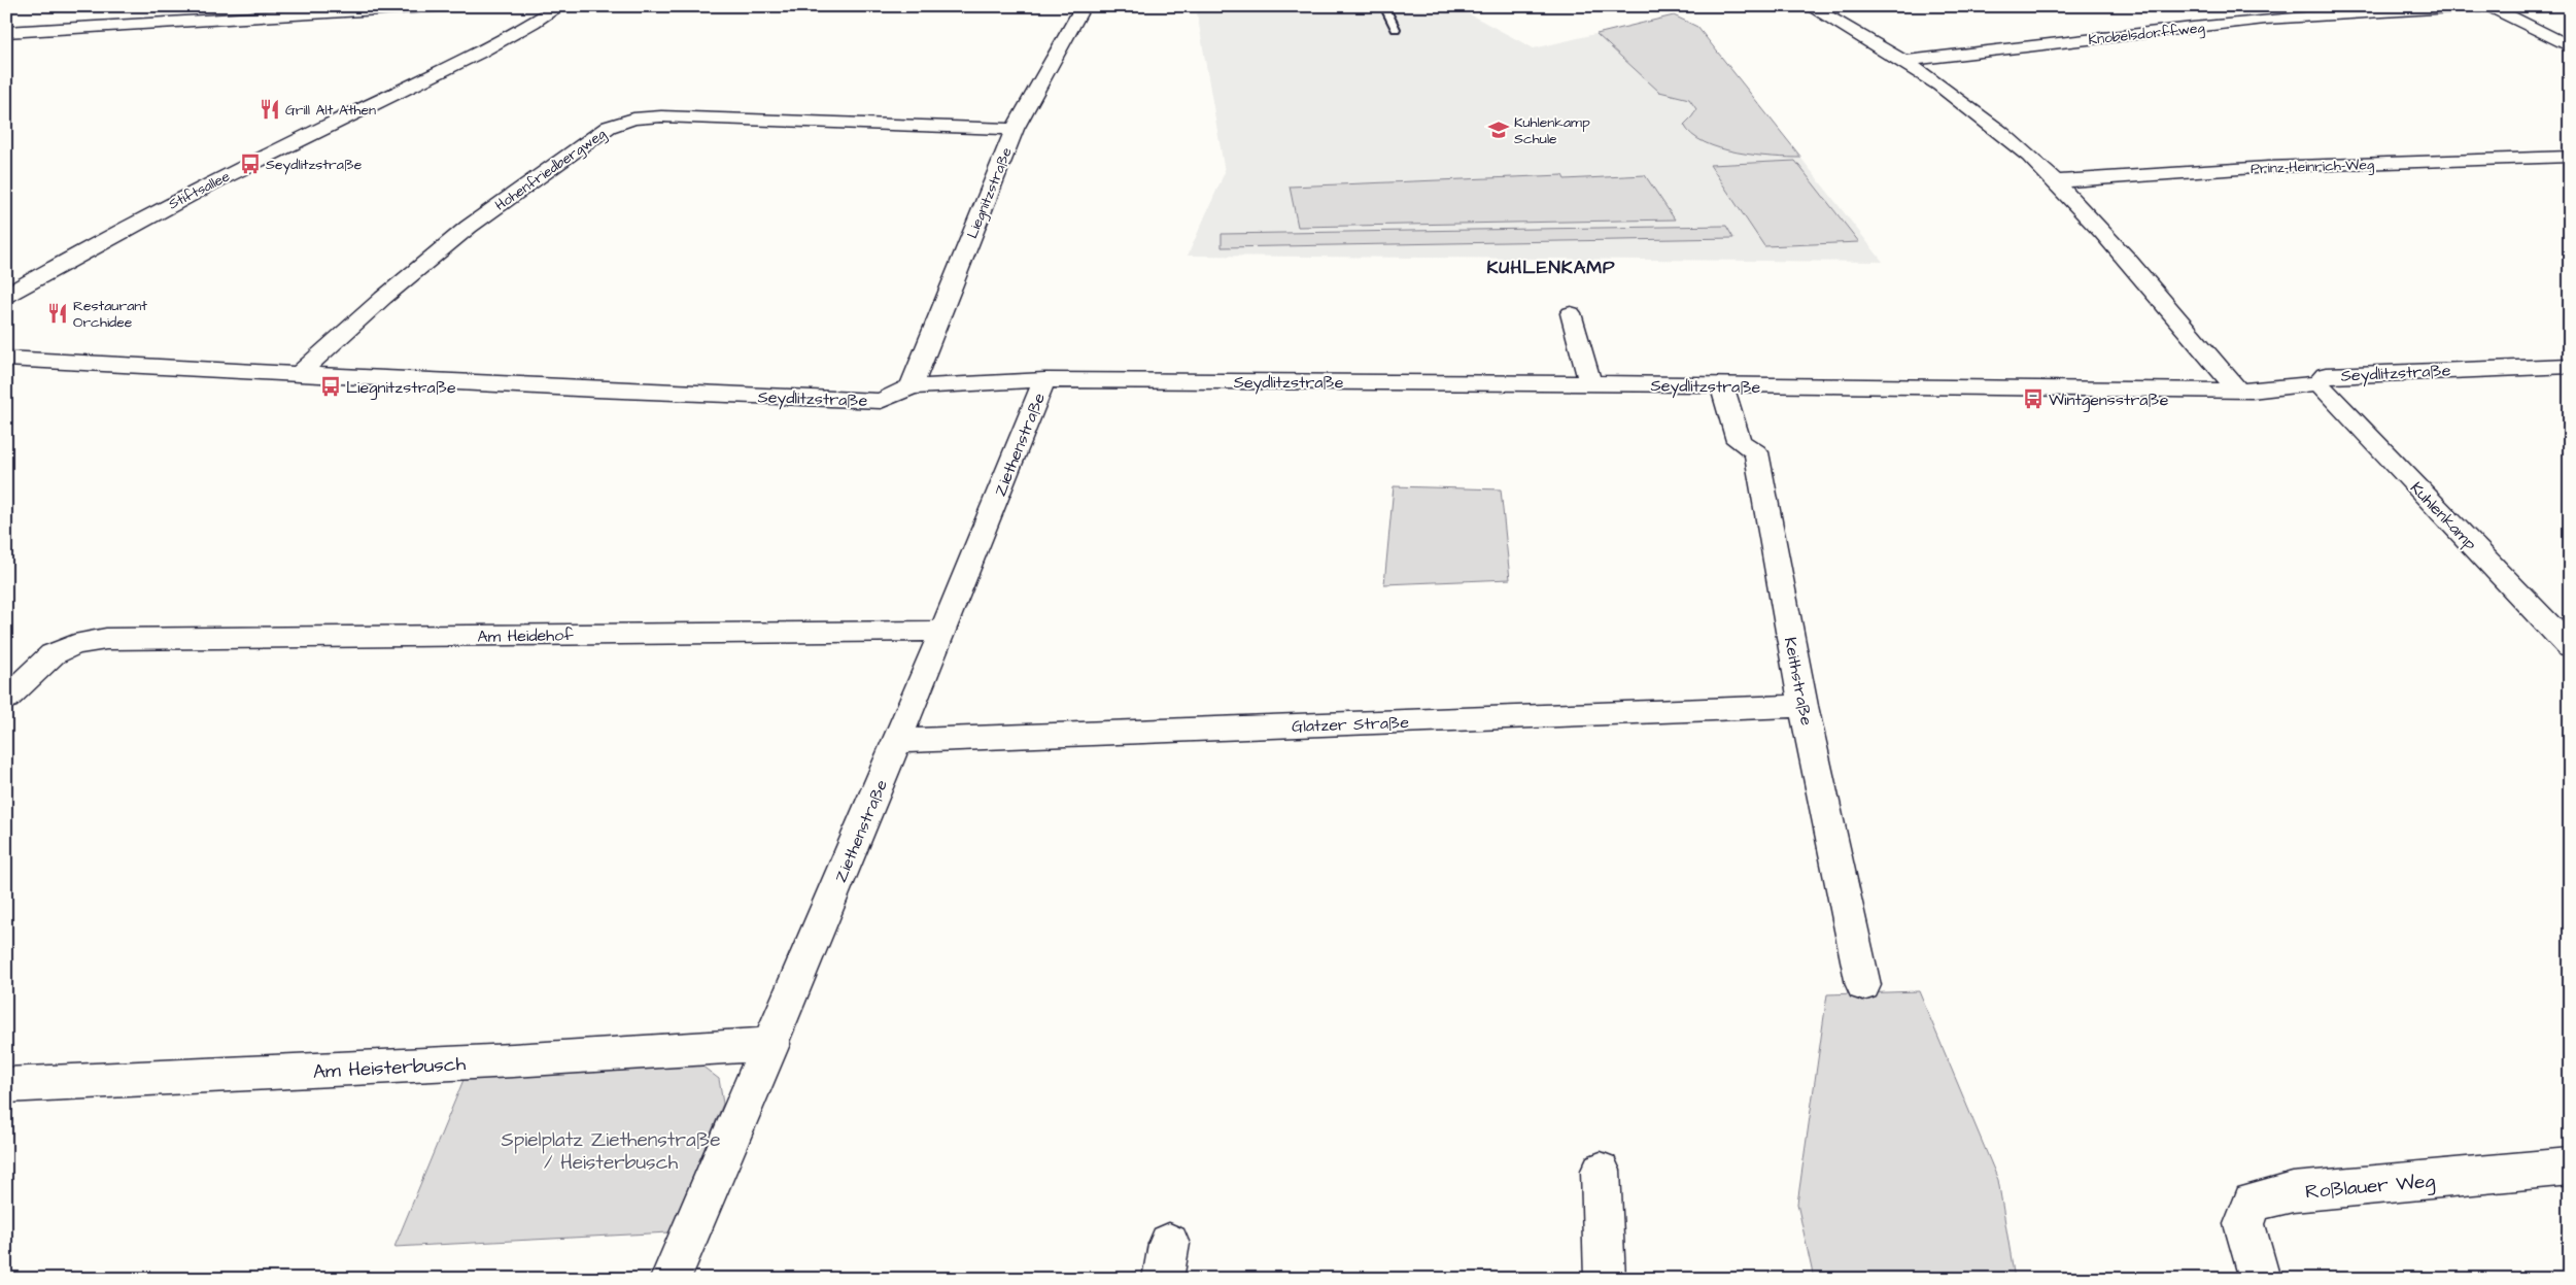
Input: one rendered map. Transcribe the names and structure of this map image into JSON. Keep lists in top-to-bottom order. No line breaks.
{"streets":{"street":["Knobelsdorffweg","Prinz-Heinrich-Weg","Hohenfriedbergweg","Stiftsallee","Liegnitzstraße","Seydlitzstraße","Ziethenstraße","Kuhlenkamp","Am Heidehof","Keithstraße","Glatzer Straße","Am Heisterbusch","Roßlauer Weg"]},"crossings":[["Hohenfriedbergweg","Liegnitzstraße"],["Hohenfriedbergweg","Seydlitzstraße"],["Liegnitzstraße","Seydlitzstraße"],["Seydlitzstraße","Ziethenstraße"],["Seydlitzstraße","Kuhlenkamp"],["Seydlitzstraße","Keithstraße"],["Ziethenstraße","Am Heidehof"],["Ziethenstraße","Glatzer Straße"],["Ziethenstraße","Am Heisterbusch"],["Keithstraße","Glatzer Straße"]],"districts":["KUHLENKAMP"],"parks":["Spielplatz Ziethenstraße / Heisterbusch"],"places":{"restaurant":["Grill Alt Athen","Restaurant Orchidee"],"school or university":["Kuhlenkamp Schule"],"bus stop":["Seydlitzstraße","Liegnitzstraße","Wintgensstraße"]}}
